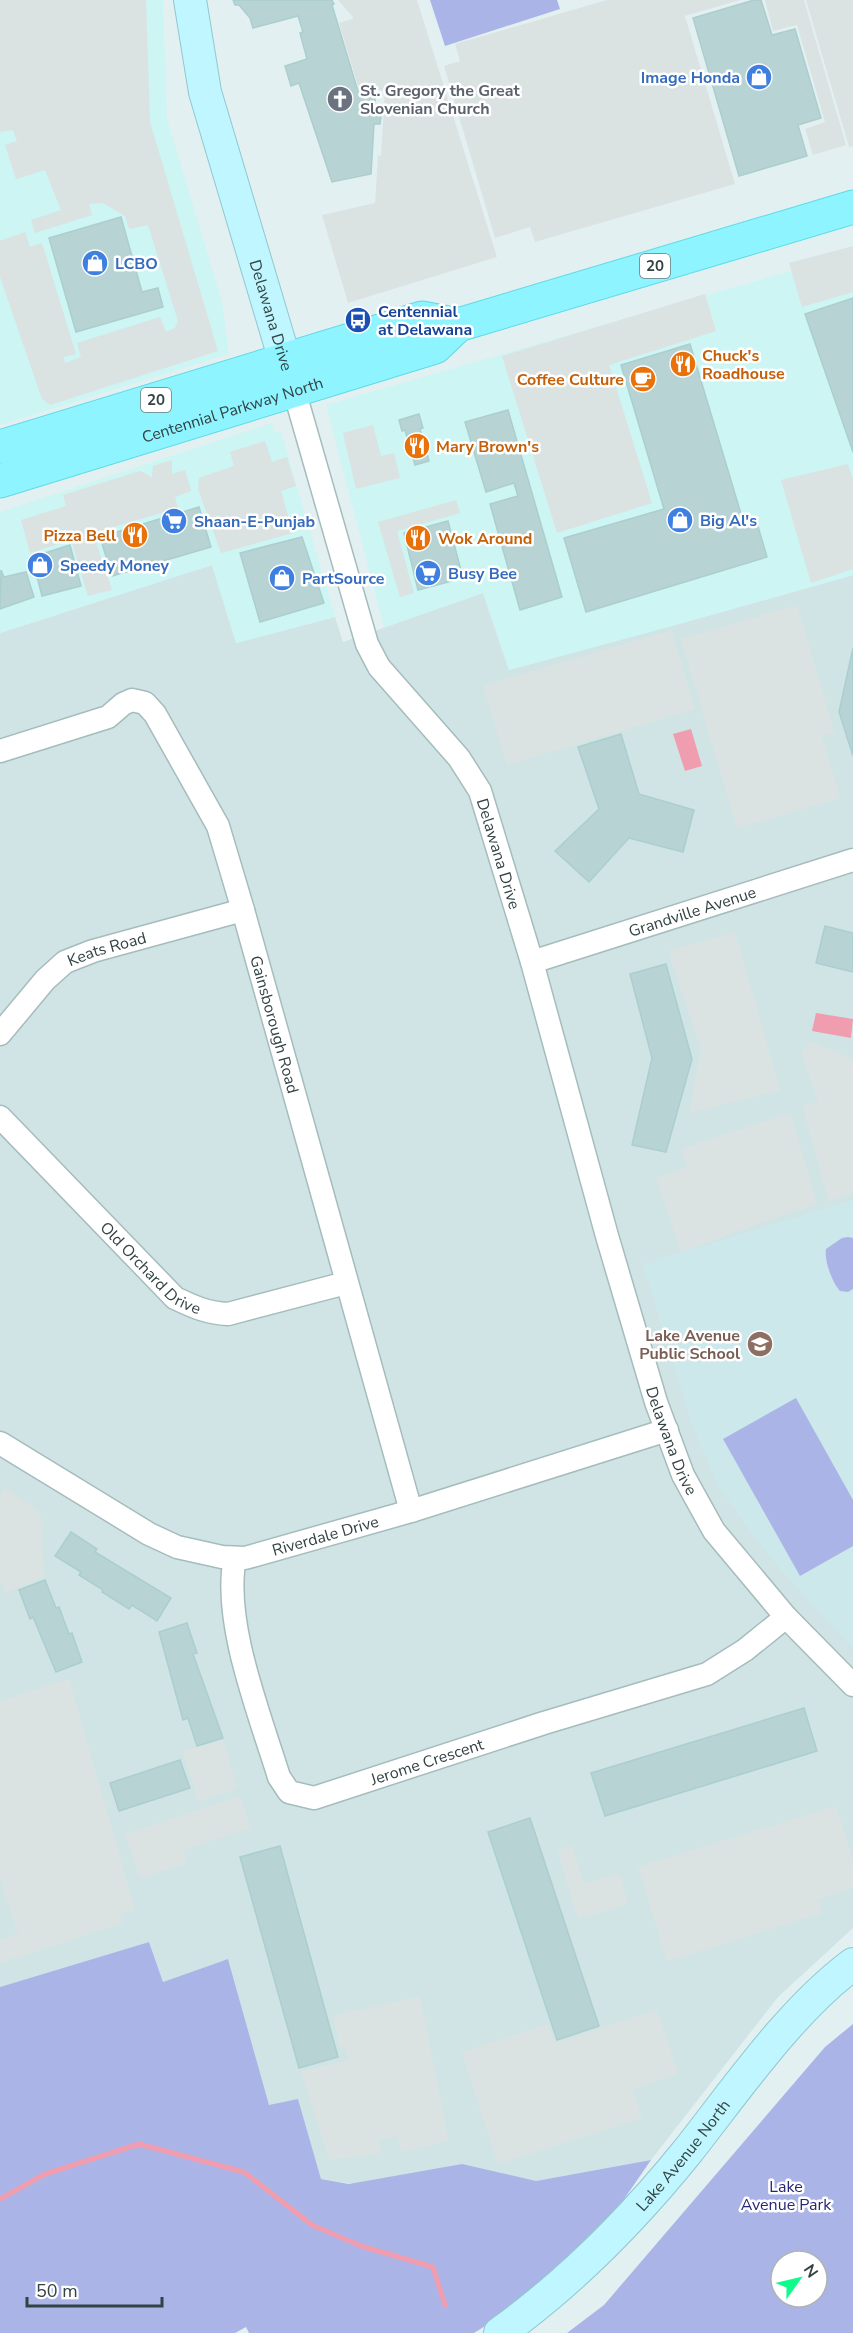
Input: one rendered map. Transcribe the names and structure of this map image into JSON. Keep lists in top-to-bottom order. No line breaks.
{"streets":{"main road":["20","Centennial Parkway North"],"street":["Delawana Drive","Grandville Avenue","Keats Road","Gainsborough Road","Old Orchard Drive","Riverdale Drive","Jerome Crescent","Lake Avenue North"]},"crossings":[["Delawana Drive","Centennial Parkway North"],["Delawana Drive","Grandville Avenue"],["Delawana Drive","Riverdale Drive"],["Delawana Drive","Jerome Crescent"],["Keats Road","Gainsborough Road"],["Gainsborough Road","Old Orchard Drive"],["Gainsborough Road","Riverdale Drive"],["Riverdale Drive","Jerome Crescent"]],"parks":["Lake Avenue Park"],"places":{"shop":["Image Honda","LCBO","Big Al's","Speedy Money","PartSource"],"church":["St. Gregory the Great Slovenian Church"],"bus stop":["Centennial at Delawana"],"restaurant":["Chuck's Roadhouse","Mary Brown's","Pizza Bell","Wok Around"],"cafe":["Coffee Culture"],"supermarket":["Shaan-E-Punjab","Busy Bee"],"school or university":["Lake Avenue Public School"]},"scale_bar":"50 m","north":"top right"}
